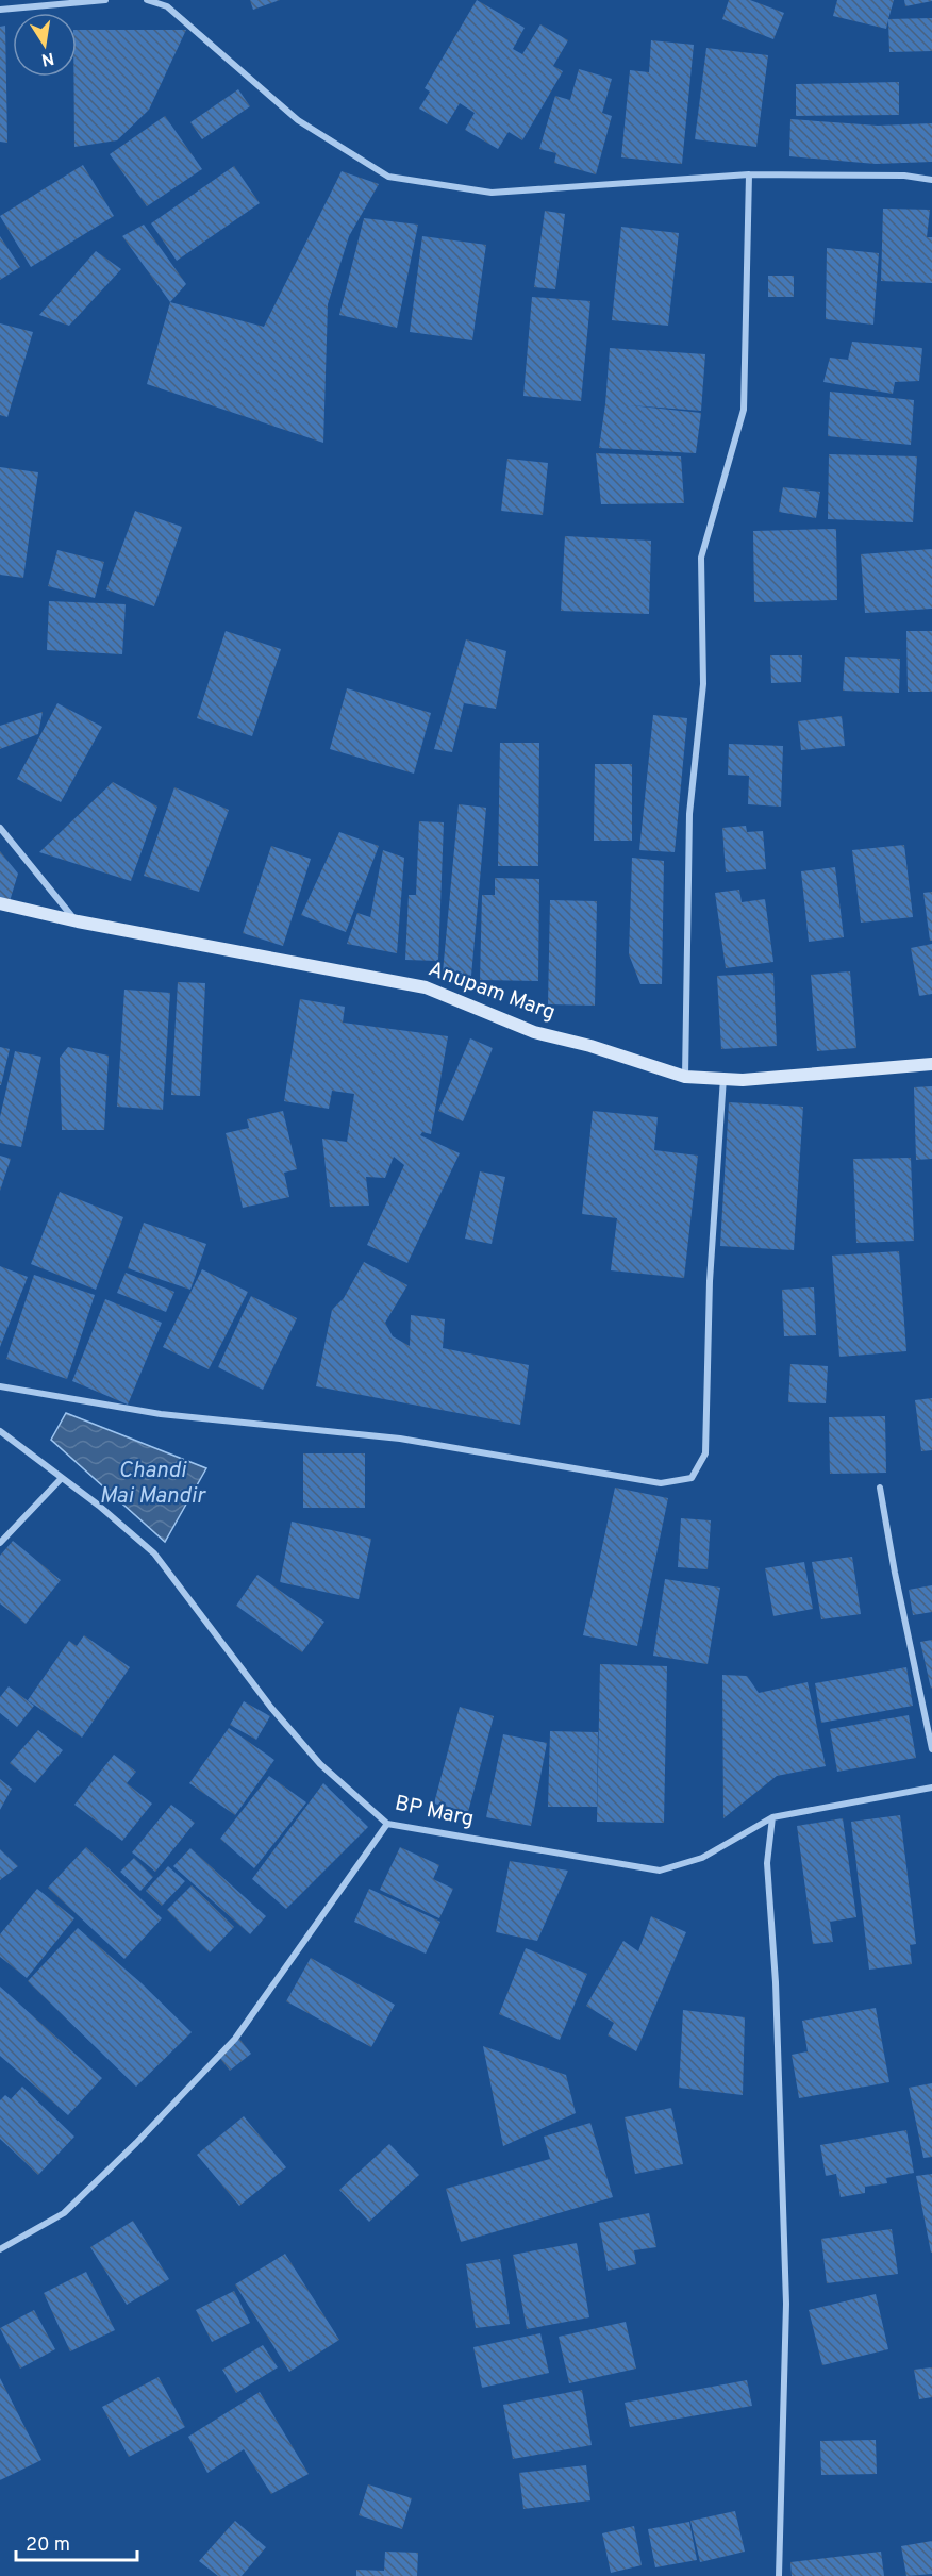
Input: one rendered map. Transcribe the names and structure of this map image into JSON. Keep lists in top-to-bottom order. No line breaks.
{"streets":{"main road":["Anupam Marg"],"street":["BP Marg"]},"water":["Chandi Mai Mandir"],"scale_bar":"20 m","north":"bottom"}
